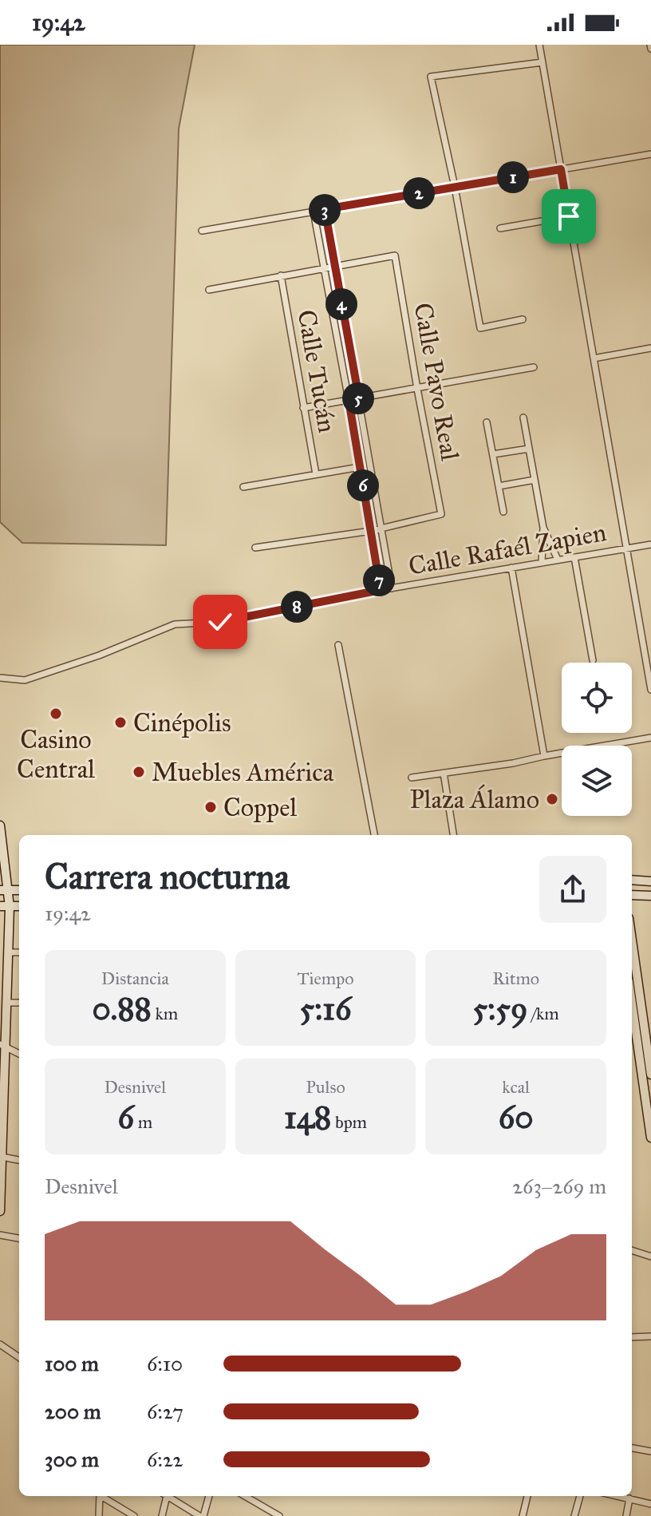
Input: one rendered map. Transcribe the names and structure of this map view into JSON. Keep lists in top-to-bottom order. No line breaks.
{"streets":{"street":["Calle Tucán","Calle Pavo Real","Calle Rafaél Zapien"]},"places":["Casino Central","Cinépolis","Muebles América","Plaza Álamo","Coppel"],"page":{"status":"19:42","pins":["1","2","3","4","5","6","7","8"],"heading":["Carrera nocturna","19:42"],"stats":[["Distancia","0.88 km"],["Tiempo","5:16"],["Ritmo","5:59 /km"],["Desnivel","6 m"],["Pulso","148 bpm"],["kcal","60"]],"chart":["Desnivel","263–269 m"],"list":[{"name":"100 m","note":"6:10"},{"name":"200 m","note":"6:27"},{"name":"300 m","note":"6:22"}]}}
